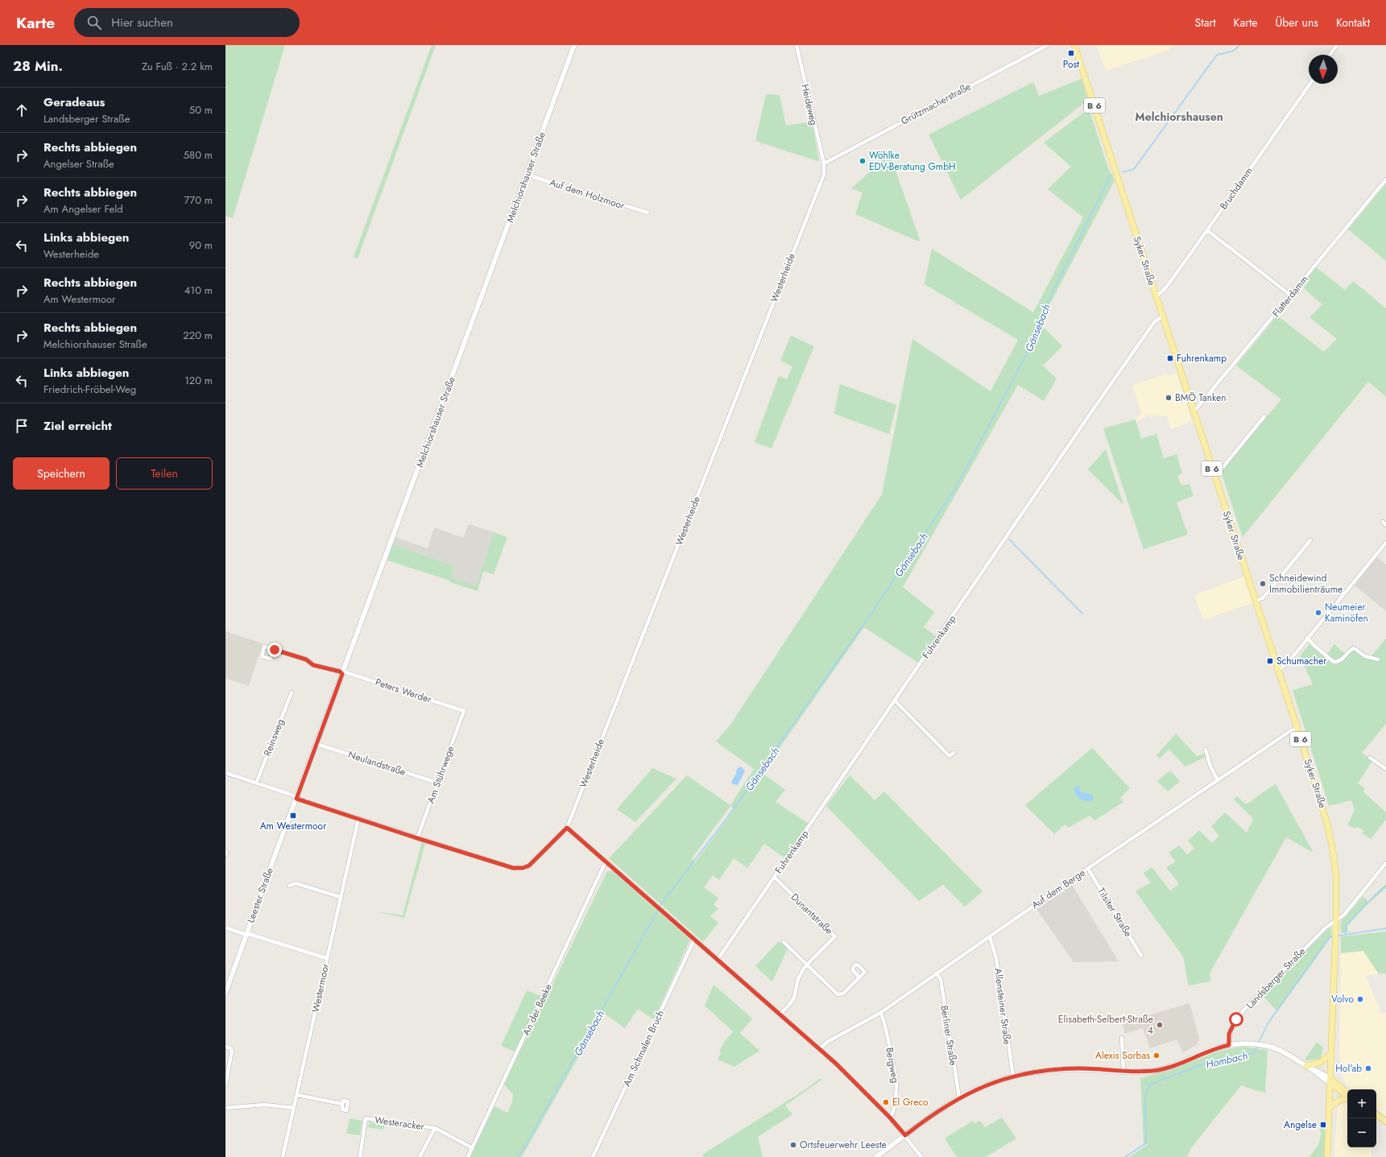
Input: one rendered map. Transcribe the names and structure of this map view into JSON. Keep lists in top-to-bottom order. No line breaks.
{"streets":{"main road":["B 6","Syker Straße"],"street":["Grützmacherstraße","Heideweg","Melchiorshauser Straße","Bruchdamm","Auf dem Holzmoor","Westerheide","Flatterdamm","Fuhrenkamp","Peters Werder","Reinsweg","Neulandstraße","Am Stührwege","Auf dem Berge","Leester Straße","Tilsiter Straße","Dunantstraße","Landsberger Straße","Westermoor","Allensteiner Straße","An der Beeke","Berliner Straße","Am Schmalen Bruch","Bergweg","Westeracker"]},"crossings":[["Grützmacherstraße","Heideweg"],["Grützmacherstraße","Westerheide"],["Heideweg","Westerheide"],["B 6","Syker Straße"],["Melchiorshauser Straße","Auf dem Holzmoor"],["Melchiorshauser Straße","Peters Werder"],["Melchiorshauser Straße","Neulandstraße"],["Melchiorshauser Straße","Leester Straße"],["Bruchdamm","Syker Straße"],["Syker Straße","Flatterdamm"],["Syker Straße","Fuhrenkamp"],["Syker Straße","Auf dem Berge"],["Syker Straße","Landsberger Straße"],["Westerheide","Am Stührwege"],["Fuhrenkamp","Dunantstraße"],["Peters Werder","Am Stührwege"],["Neulandstraße","Am Stührwege"],["Auf dem Berge","Tilsiter Straße"],["Auf dem Berge","Allensteiner Straße"],["Auf dem Berge","Berliner Straße"],["Auf dem Berge","Bergweg"],["An der Beeke","Westeracker"]],"districts":["Melchiorshausen"],"water":["Gänsebach","Hombach"],"places":{"transit":["Post","Fuhrenkamp","Schumacher","Am Westermoor","Angelse"],"other":["Wöhlke EDV-Beratung GmbH","BMÖ Tanken","Schneidewind Immobilienträume","Neumeier Kaminöfen","Volvo","Elisabeth-Selbert-Straße 4","Alexis Sorbas","Hol'ab","El Greco","Ortsfeuerwehr Leeste"]},"north":"bottom","page":{"header":"Karte","search":"Hier suchen","nav":["Start","Karte","Über uns","Kontakt"],"heading":["28 Min.","Zu Fuß · 2.2 km"],"list":[["Geradeaus","Landsberger Straße","50 m"],["Rechts abbiegen","Angelser Straße","580 m"],["Rechts abbiegen","Am Angelser Feld","770 m"],["Links abbiegen","Westerheide","90 m"],["Rechts abbiegen","Am Westermoor","410 m"],["Rechts abbiegen","Melchiorshauser Straße","220 m"],["Links abbiegen","Friedrich-Fröbel-Weg","120 m"],"Ziel erreicht"],"buttons":["Speichern","Teilen"],"map_buttons":["+","−"]}}
